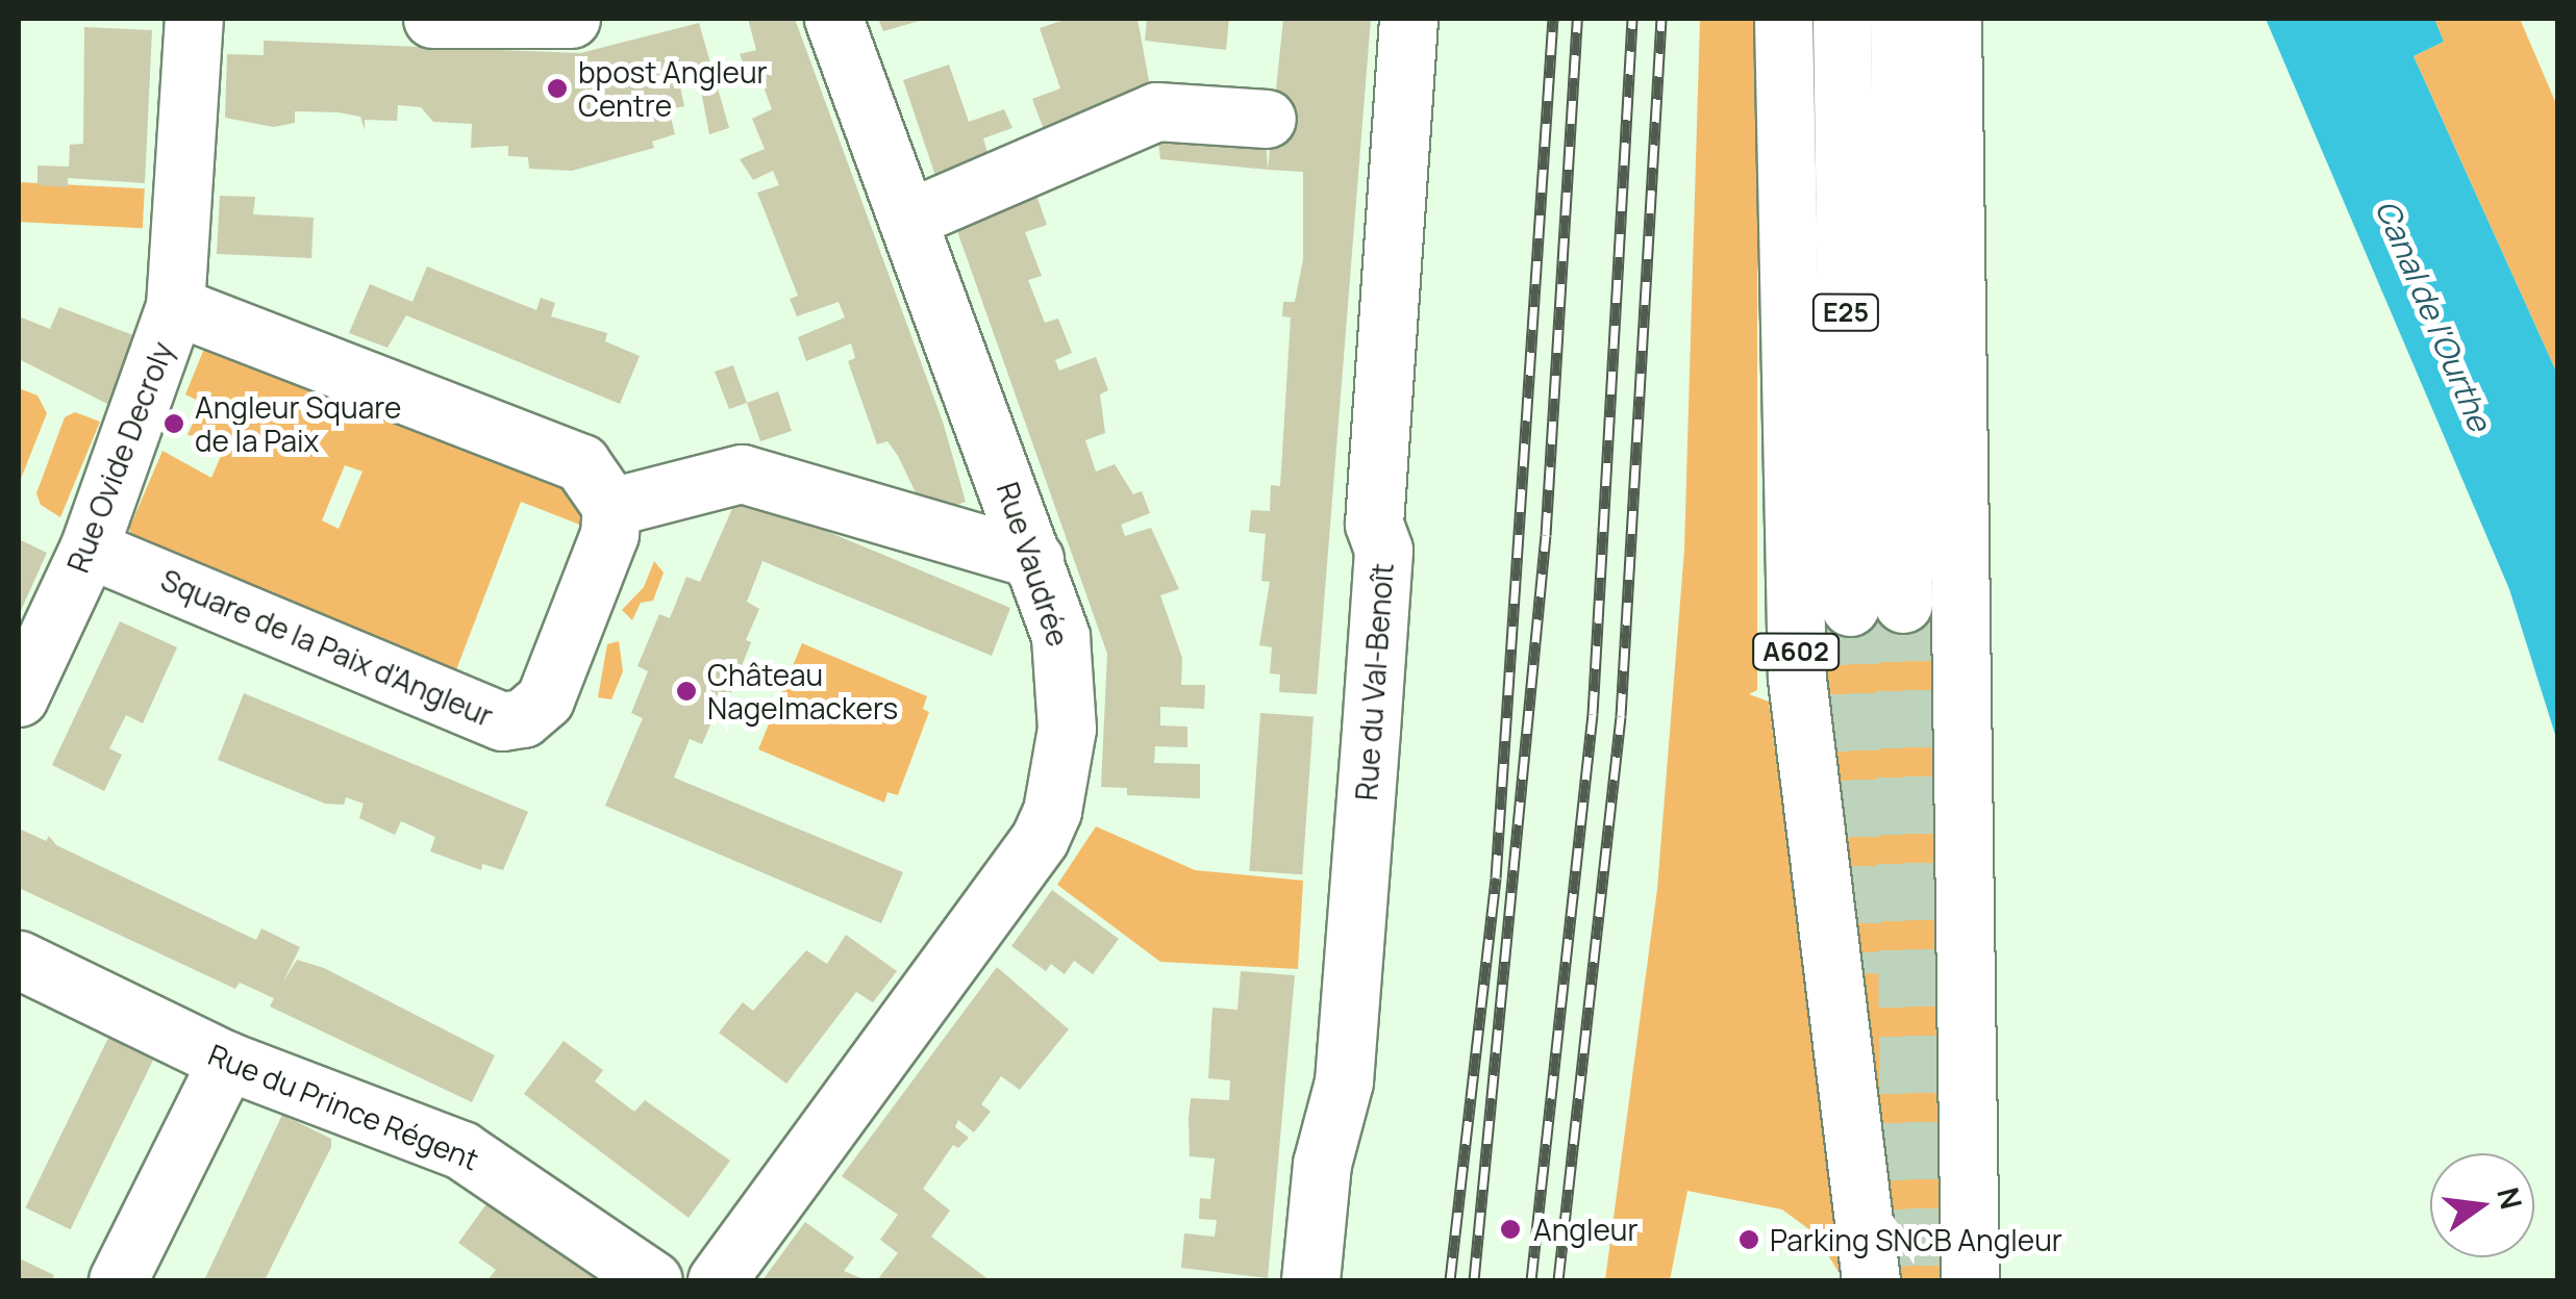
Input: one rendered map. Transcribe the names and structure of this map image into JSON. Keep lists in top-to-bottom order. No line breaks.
{"streets":{"main road":["E25","Rue Ovide Decroly","Rue Vaudrée","Square de la Paix d'Angleur","A602","Rue du Val-Benoît","Rue du Prince Régent"]},"crossings":[["Rue Ovide Decroly","Square de la Paix d'Angleur"]],"water":["Canal de l'Ourthe"],"places":["bpost Angleur Centre","Angleur Square de la Paix","Château Nagelmackers","Angleur","Parking SNCB Angleur"],"north":"right"}
